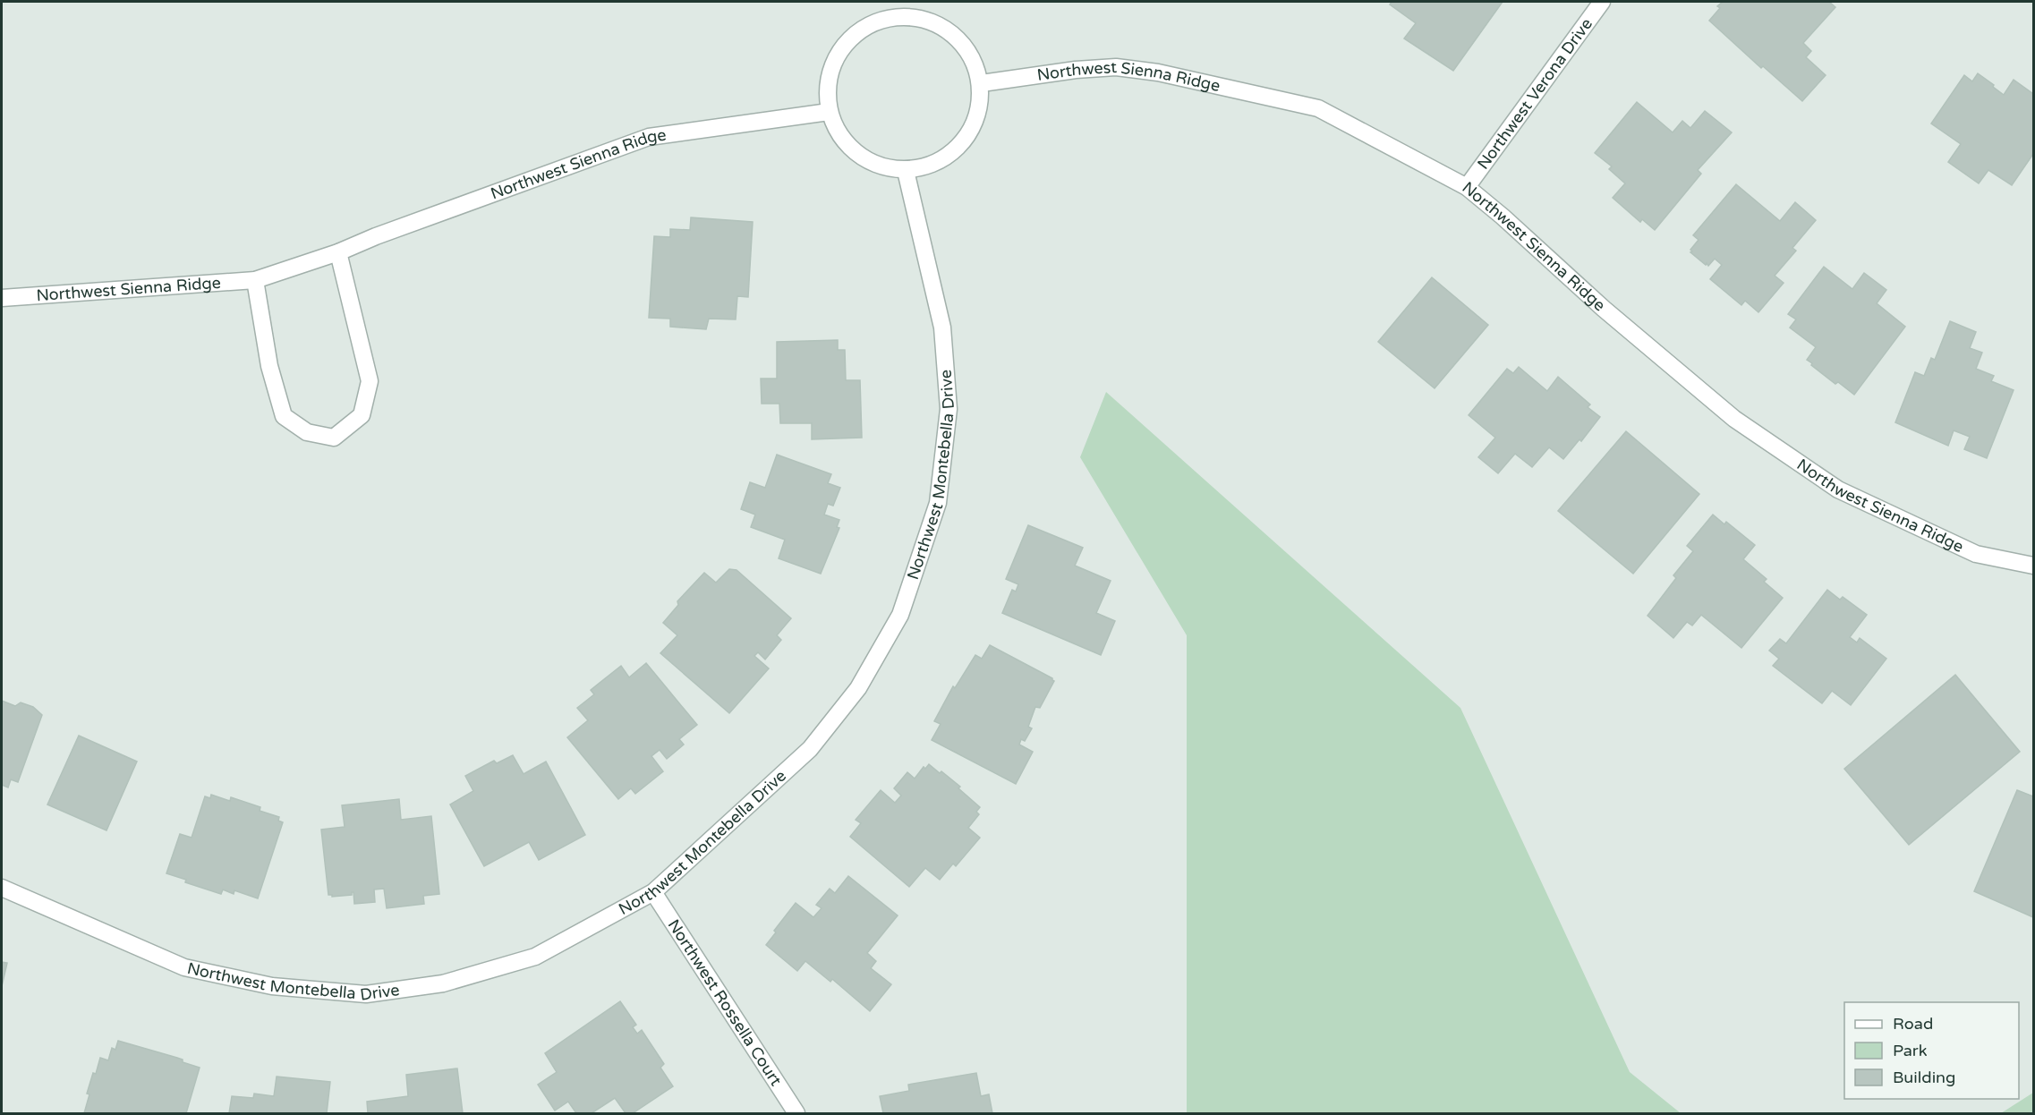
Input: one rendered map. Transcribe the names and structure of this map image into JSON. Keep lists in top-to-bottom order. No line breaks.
{"streets":{"street":["Northwest Sienna Ridge","Northwest Verona Drive","Northwest Montebella Drive","Northwest Rossella Court"]},"crossings":[["Northwest Sienna Ridge","Northwest Verona Drive"],["Northwest Sienna Ridge","Northwest Montebella Drive"],["Northwest Montebella Drive","Northwest Rossella Court"]],"legend":["Road","Park","Building"]}
